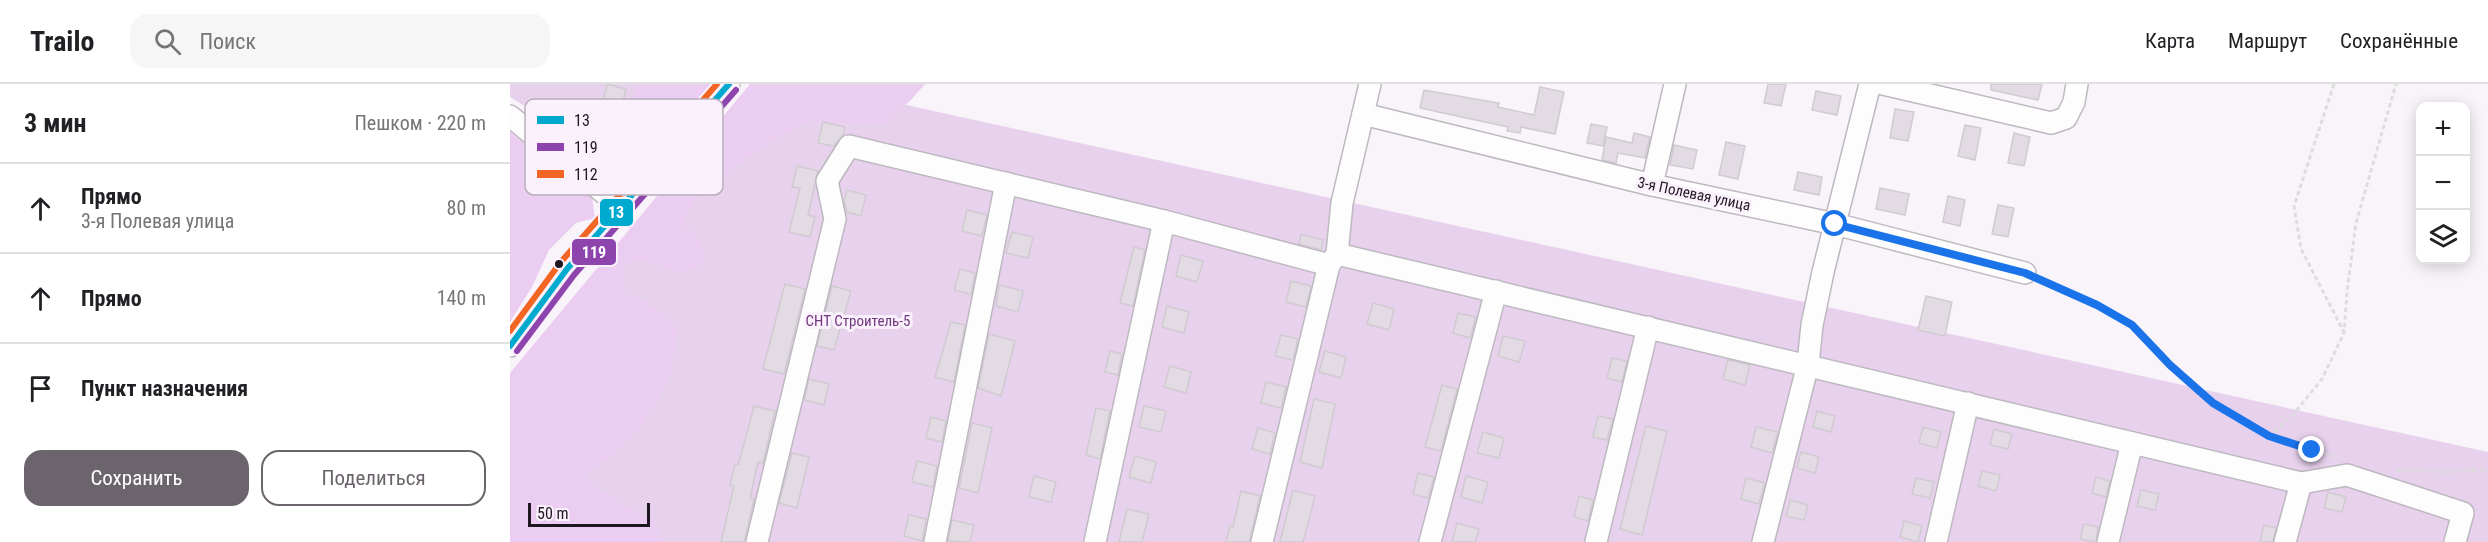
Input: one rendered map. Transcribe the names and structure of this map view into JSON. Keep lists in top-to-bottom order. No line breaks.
{"streets":{"street":["3-я Полевая улица"]},"parks":["СНТ Строитель-5"],"lines":["transit line 13","transit line 112","transit line 119"],"legend":["13","119","112"],"scale_bar":"50 m","page":{"header":"Trailo","search":"Поиск","nav":["Карта","Маршрут","Сохранённые"],"heading":["3 мин","Пешком · 220 m"],"map_buttons":["+","−"],"list":[["Прямо","3-я Полевая улица","80 m"],["Прямо","140 m"],"Пункт назначения"],"buttons":["Сохранить","Поделиться"],"scale":"50 m"}}
